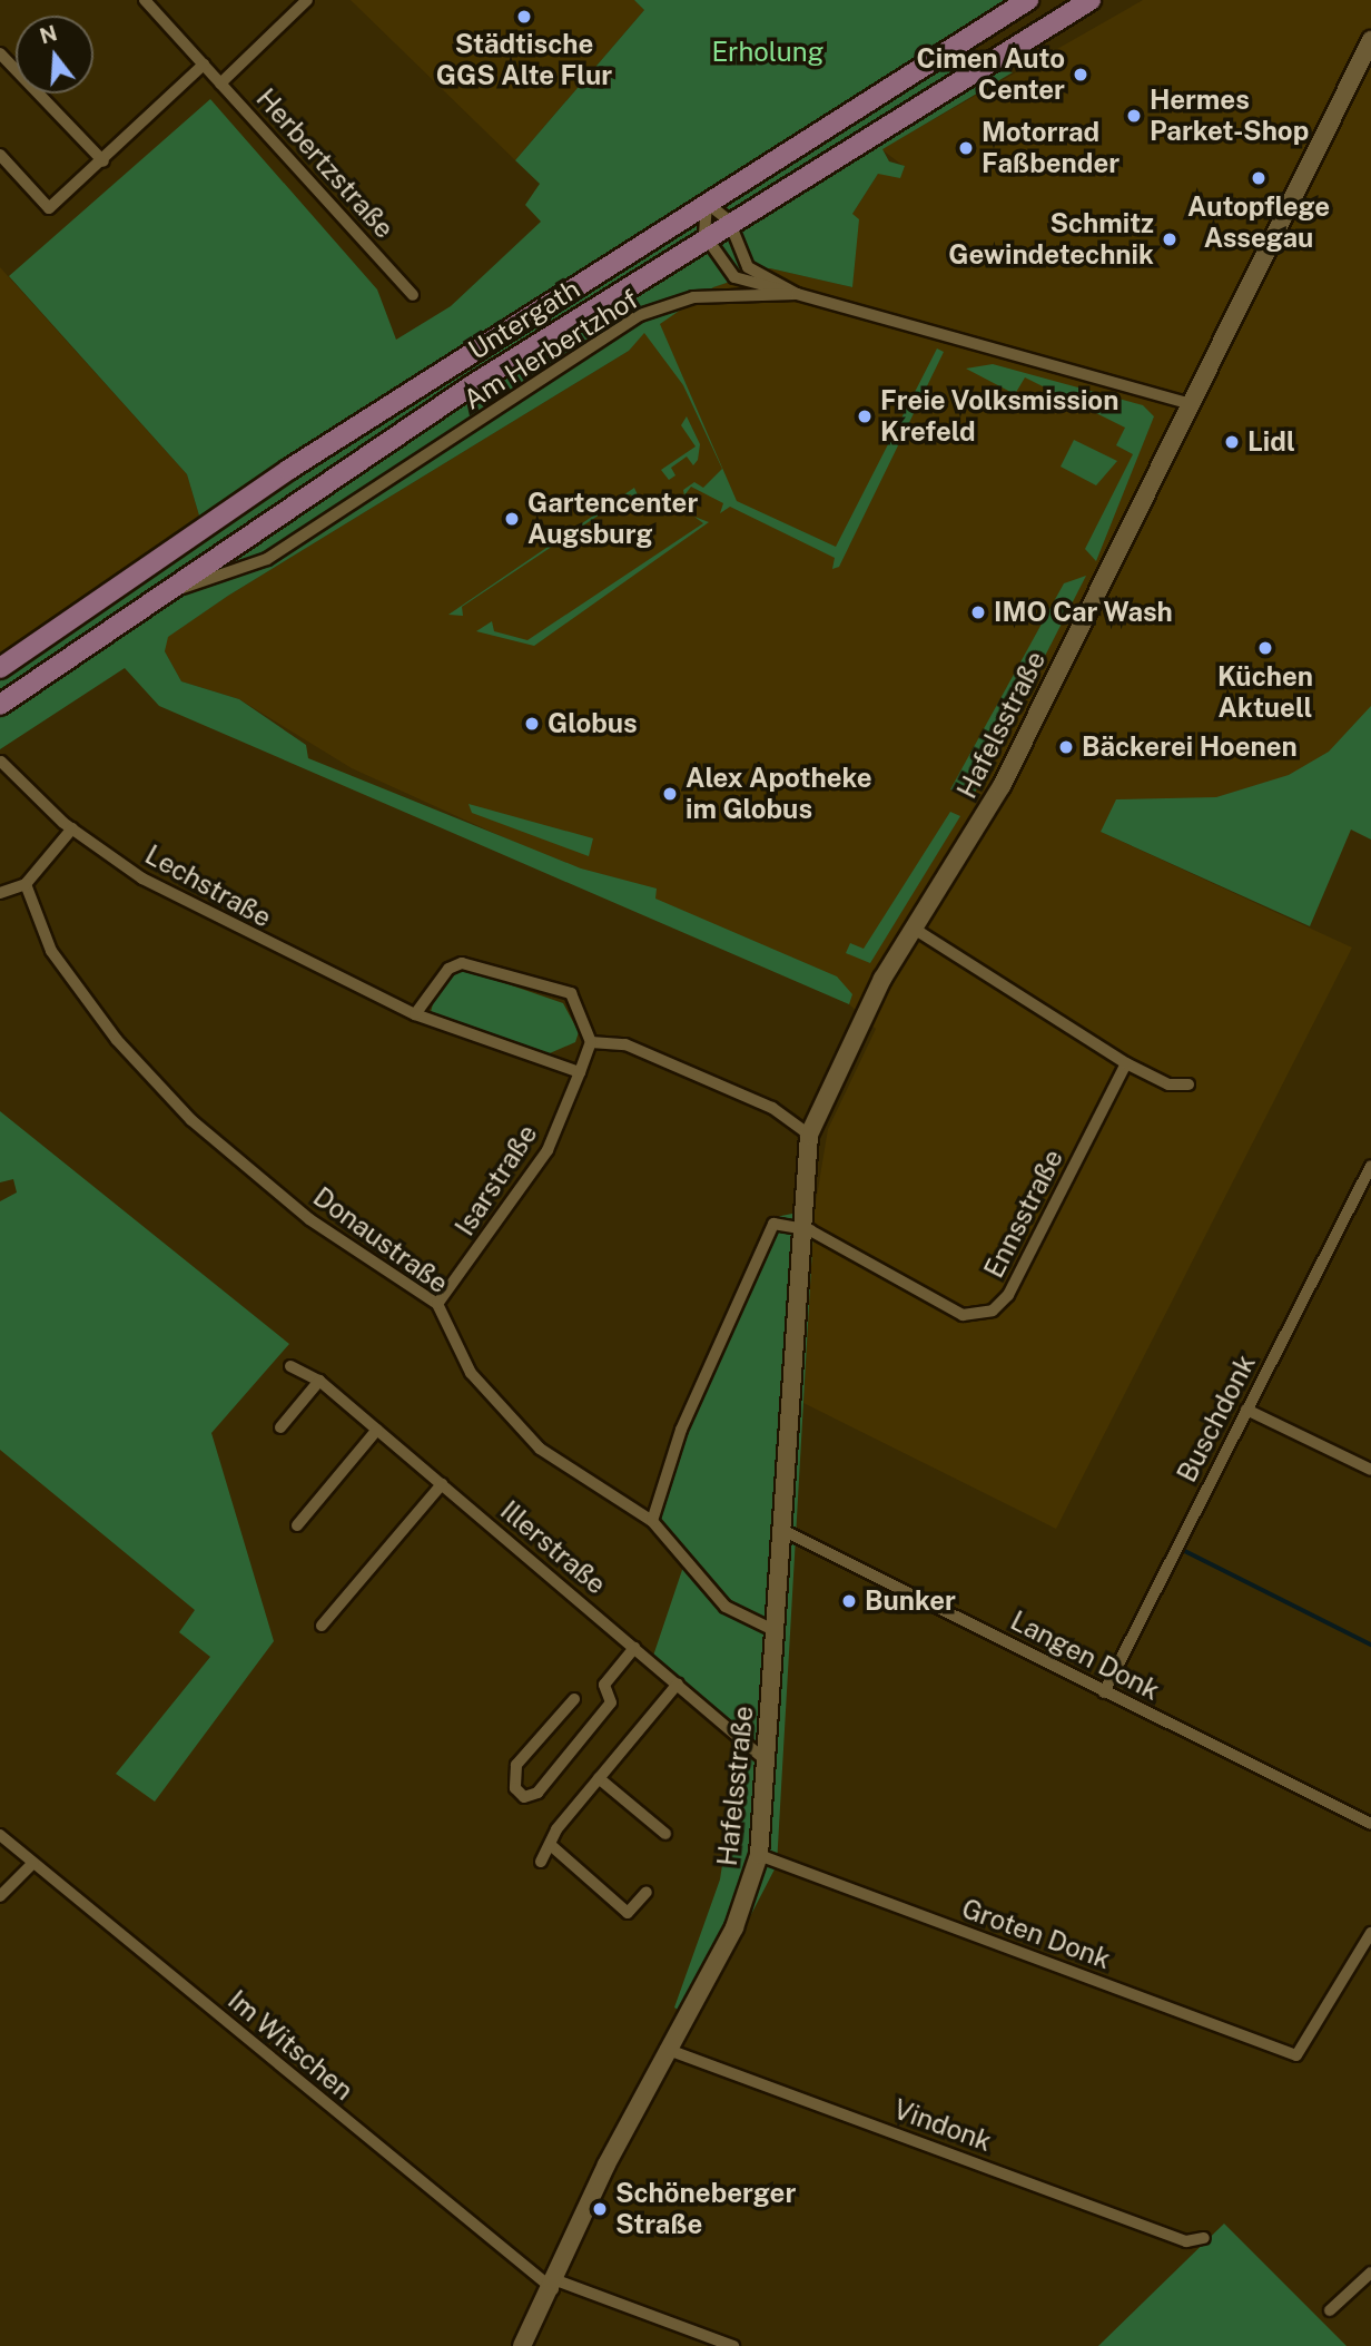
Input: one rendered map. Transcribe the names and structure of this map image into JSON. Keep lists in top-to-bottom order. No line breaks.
{"streets":{"main road":["Untergath","Hafelsstraße"],"street":["Herbertzstraße","Am Herbertzhof","Lechstraße","Isarstraße","Ennsstraße","Donaustraße","Buschdonk","Illerstraße","Langen Donk","Groten Donk","Im Witschen","Vindonk"]},"crossings":[["Untergath","Am Herbertzhof"],["Am Herbertzhof","Hafelsstraße"],["Hafelsstraße","Ennsstraße"],["Hafelsstraße","Donaustraße"],["Hafelsstraße","Illerstraße"],["Hafelsstraße","Langen Donk"],["Hafelsstraße","Groten Donk"],["Hafelsstraße","Im Witschen"],["Hafelsstraße","Vindonk"],["Lechstraße","Isarstraße"],["Isarstraße","Donaustraße"],["Buschdonk","Langen Donk"]],"parks":["Erholung"],"places":["Städtische GGS Alte Flur","Cimen Auto Center","Hermes Parket-Shop","Motorrad Faßbender","Autopflege Assegau","Schmitz Gewindetechnik","Freie Volksmission Krefeld","Lidl","Gartencenter Augsburg","IMO Car Wash","Küchen Aktuell","Globus","Bäckerei Hoenen","Alex Apotheke im Globus","Bunker","Schöneberger Straße"],"north":"top"}
